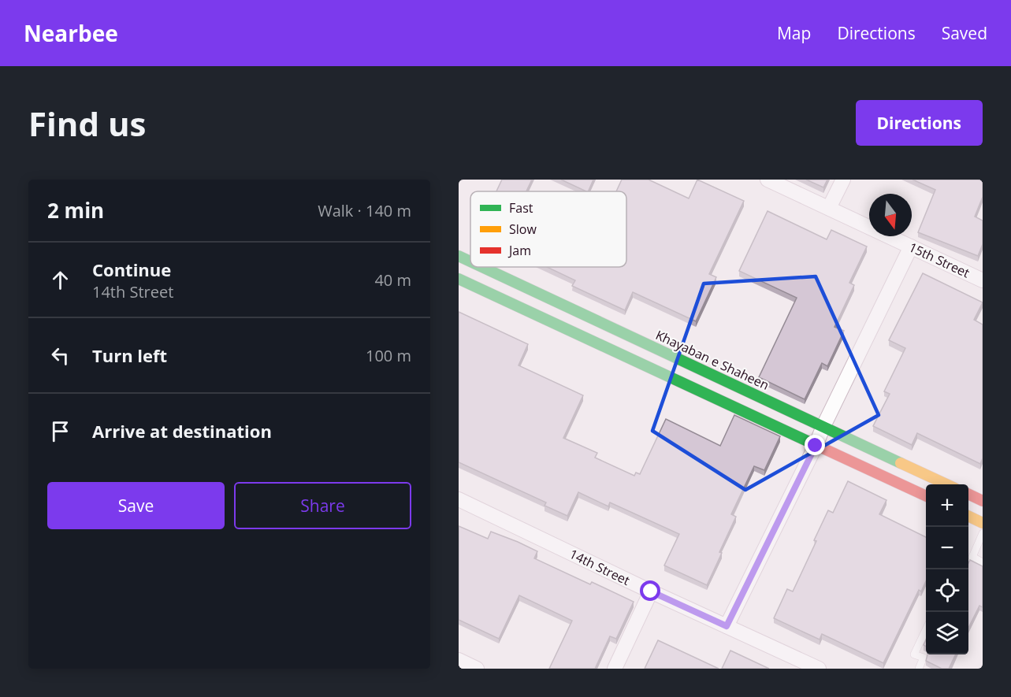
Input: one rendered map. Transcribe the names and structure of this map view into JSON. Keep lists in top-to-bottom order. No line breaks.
{"streets":{"main road":["Khayaban e Shaheen"],"street":["15th Street","14th Street"]},"legend":["Fast","Slow","Jam"],"north":"bottom","page":{"header":"Nearbee","nav":["Map","Directions","Saved"],"buttons":["Directions",["Save","Share"]],"title":"Find us","heading":["2 min","Walk · 140 m"],"list":[["Continue","14th Street","40 m"],["Turn left","100 m"],"Arrive at destination"],"map_buttons":["+","−"]}}
